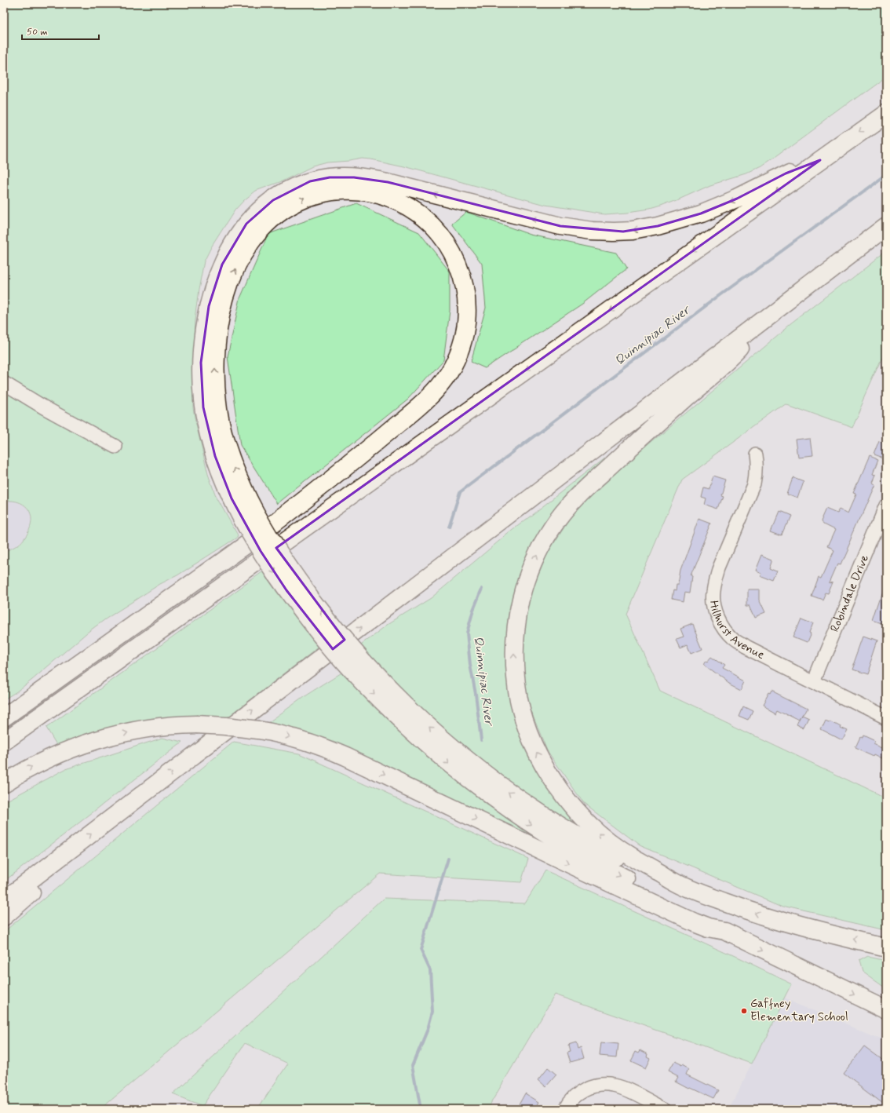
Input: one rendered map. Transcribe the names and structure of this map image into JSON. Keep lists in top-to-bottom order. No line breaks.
{"streets":{"street":["Robindale Drive","Hillhurst Avenue"]},"crossings":[["Robindale Drive","Hillhurst Avenue"]],"water":["Quinnipiac River"],"places":["Gaffney Elementary School"],"scale_bar":"50 m"}
